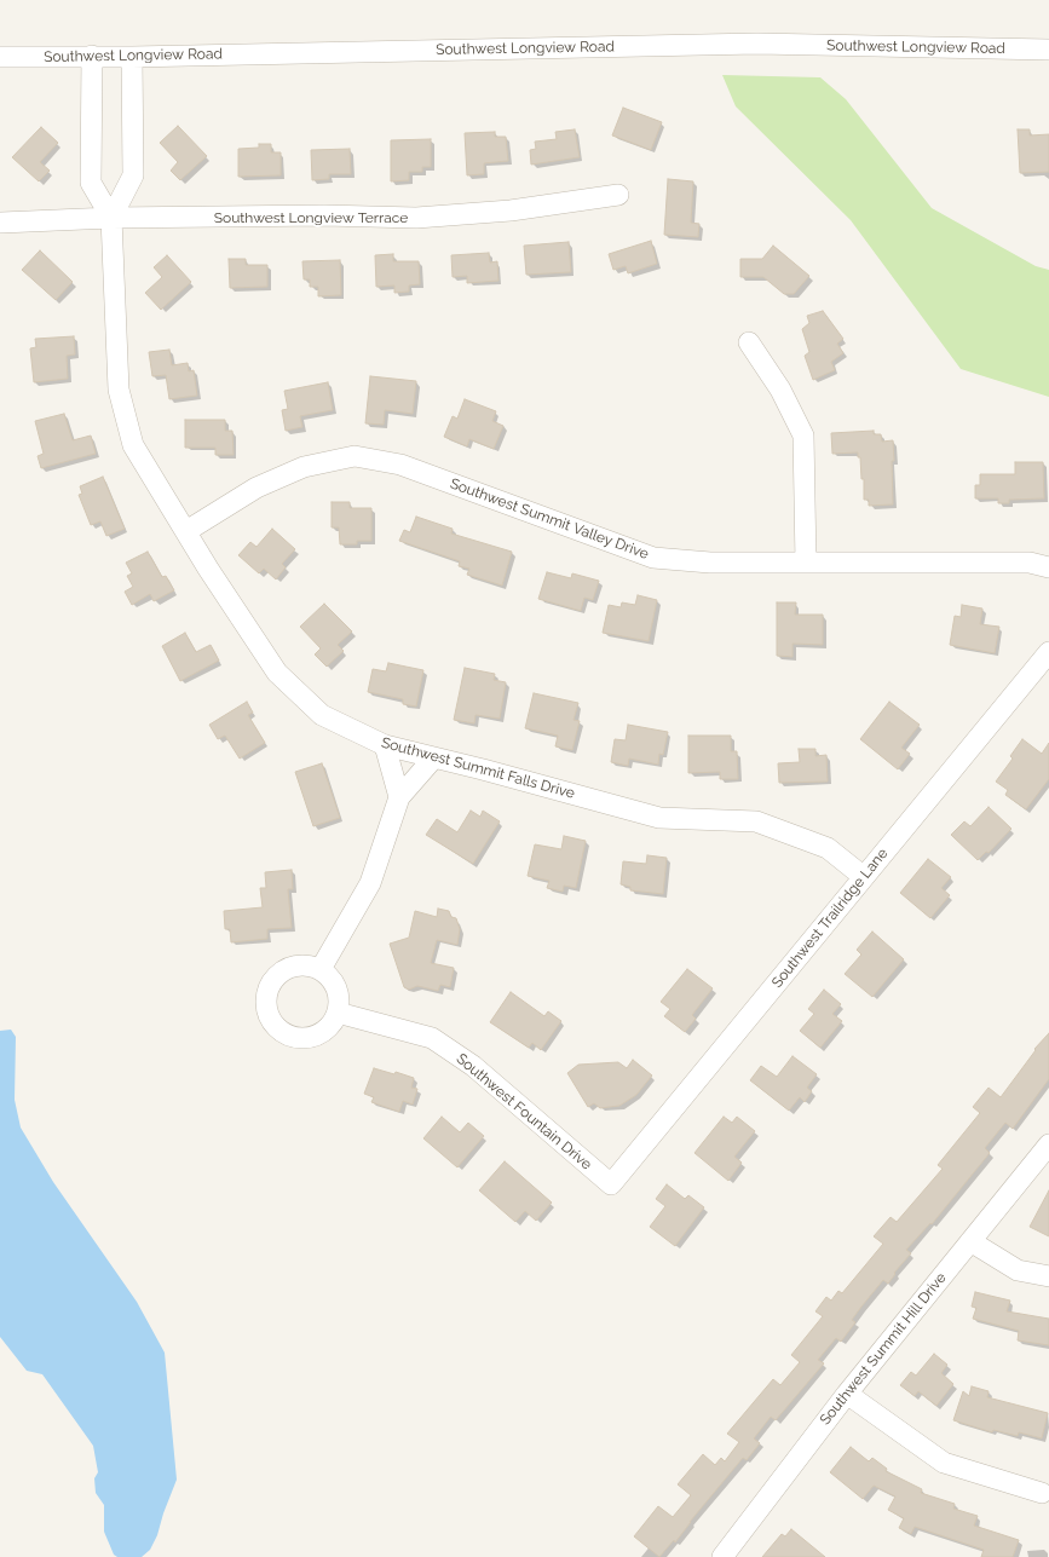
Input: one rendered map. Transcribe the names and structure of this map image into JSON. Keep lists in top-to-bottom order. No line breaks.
{"streets":{"street":["Southwest Longview Road","Southwest Longview Terrace","Southwest Summit Valley Drive","Southwest Summit Falls Drive","Southwest Trailridge Lane","Southwest Fountain Drive","Southwest Summit Hill Drive"]},"crossings":[["Southwest Longview Road","Southwest Summit Falls Drive"],["Southwest Longview Terrace","Southwest Summit Falls Drive"],["Southwest Summit Valley Drive","Southwest Summit Falls Drive"],["Southwest Summit Falls Drive","Southwest Trailridge Lane"],["Southwest Trailridge Lane","Southwest Fountain Drive"]]}
